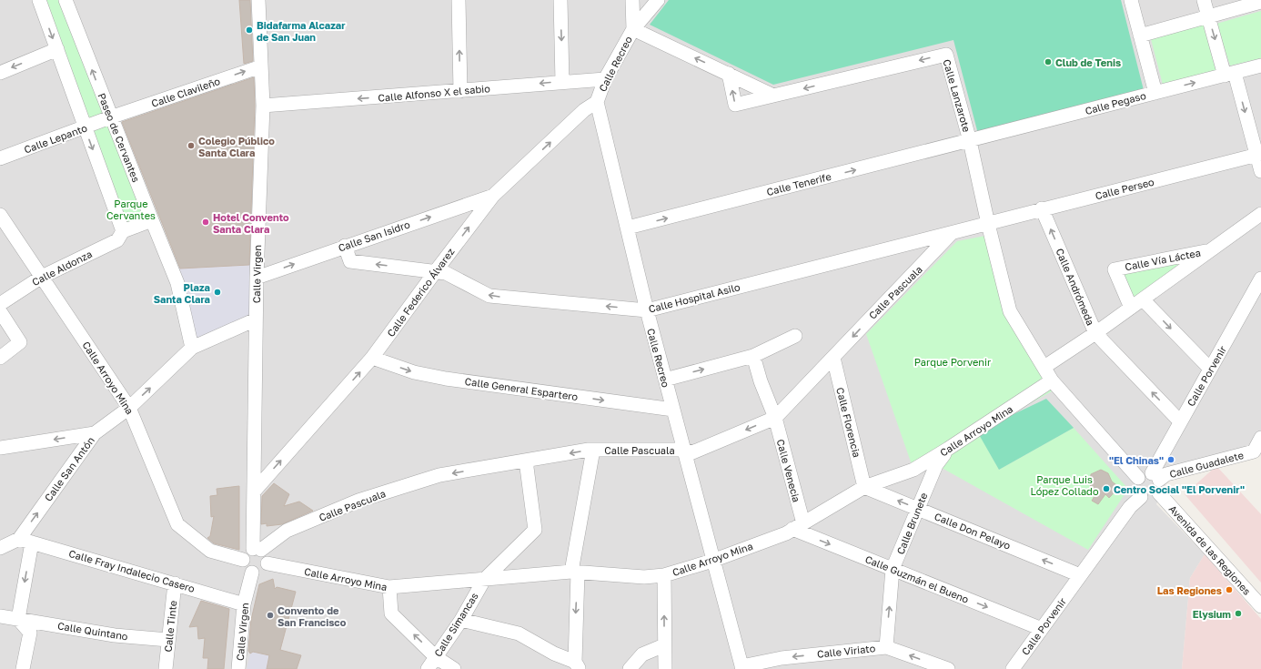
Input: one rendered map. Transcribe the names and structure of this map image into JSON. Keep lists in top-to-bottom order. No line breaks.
{"streets":{"street":["Calle Recreo","Calle Clavileño","Calle Alfonso X el sabio","Calle Lanzarote","Calle Pegaso","Paseo de Cervantes","Calle Lepanto","Calle Tenerife","Calle Perseo","Calle San Isidro","Calle Vía Láctea","Calle Aldonza","Calle Virgen","Calle Andrómeda","Calle Federico Álvarez","Calle Pascuala","Calle Hospital Asilo","Calle Porvenir","Calle Arroyo Mina","Calle General Espartero","Calle Florencia","Calle Guadalete","Calle San Antón","Calle Venecia","Calle Brunete","Calle Don Pelayo","Avenida de las Regiones","Calle Fray Indalecio Casero","Calle Guzmán el Bueno","Calle Simancas","Calle Tinte","Calle Quintano","Calle Viriato"]},"crossings":[["Calle Recreo","Calle Alfonso X el sabio"],["Calle Recreo","Calle Tenerife"],["Calle Recreo","Calle Federico Álvarez"],["Calle Recreo","Calle Pascuala"],["Calle Recreo","Calle Hospital Asilo"],["Calle Recreo","Calle Arroyo Mina"],["Calle Recreo","Calle General Espartero"],["Calle Recreo","Calle Viriato"],["Calle Clavileño","Paseo de Cervantes"],["Calle Clavileño","Calle Lepanto"],["Calle Clavileño","Calle Virgen"],["Calle Alfonso X el sabio","Calle Virgen"],["Calle Lanzarote","Calle Pegaso"],["Calle Lanzarote","Calle Tenerife"],["Calle Lanzarote","Calle Perseo"],["Calle Lanzarote","Calle Vía Láctea"],["Calle Lanzarote","Calle Hospital Asilo"],["Calle Lanzarote","Calle Porvenir"],["Calle Lanzarote","Calle Arroyo Mina"],["Calle Lanzarote","Calle Guadalete"],["Calle Lanzarote","Avenida de las Regiones"],["Calle Pegaso","Calle Tenerife"],["Paseo de Cervantes","Calle Lepanto"],["Calle Perseo","Calle Andrómeda"],["Calle Perseo","Calle Hospital Asilo"],["Calle San Isidro","Calle Virgen"],["Calle San Isidro","Calle Federico Álvarez"],["Calle San Isidro","Calle Hospital Asilo"],["Calle Vía Láctea","Calle Andrómeda"],["Calle Aldonza","Calle Arroyo Mina"],["Calle Virgen","Calle Federico Álvarez"],["Calle Virgen","Calle Pascuala"],["Calle Virgen","Calle Arroyo Mina"],["Calle Virgen","Calle Fray Indalecio Casero"],["Calle Andrómeda","Calle Porvenir"],["Calle Federico Álvarez","Calle Hospital Asilo"],["Calle Federico Álvarez","Calle General Espartero"],["Calle Pascuala","Calle Hospital Asilo"],["Calle Pascuala","Calle Arroyo Mina"],["Calle Pascuala","Calle Florencia"],["Calle Pascuala","Calle Venecia"],["Calle Pascuala","Calle Simancas"],["Calle Porvenir","Calle Guadalete"],["Calle Porvenir","Calle Don Pelayo"],["Calle Porvenir","Avenida de las Regiones"],["Calle Porvenir","Calle Guzmán el Bueno"],["Calle Arroyo Mina","Calle Florencia"],["Calle Arroyo Mina","Calle San Antón"],["Calle Arroyo Mina","Calle Venecia"],["Calle Arroyo Mina","Calle Brunete"],["Calle Arroyo Mina","Calle Don Pelayo"],["Calle Arroyo Mina","Calle Guzmán el Bueno"],["Calle Arroyo Mina","Calle Simancas"],["Calle Florencia","Calle Don Pelayo"],["Calle Guadalete","Avenida de las Regiones"],["Calle San Antón","Calle Fray Indalecio Casero"],["Calle Venecia","Calle Guzmán el Bueno"],["Calle Brunete","Calle Don Pelayo"],["Calle Brunete","Calle Guzmán el Bueno"],["Calle Brunete","Calle Viriato"],["Calle Fray Indalecio Casero","Calle Tinte"],["Calle Tinte","Calle Quintano"]],"one_way":["Calle Clavileño","Calle Alfonso X el sabio","Calle Tenerife","Calle San Isidro","Calle Federico Álvarez","Calle Pascuala","Calle Hospital Asilo","Calle General Espartero","Calle San Antón","Calle Brunete","Calle Don Pelayo","Calle Guzmán el Bueno","Calle Viriato"],"parks":["Parque Cervantes","Parque Porvenir","Parque Luis López Collado"],"places":["Bidafarma Alcazar de San Juan","Club de Tenis","Colegio Público Santa Clara","Hotel Convento Santa Clara","Plaza Santa Clara","\"El Chinas\"","Centro Social \"El Porvenir\"","Las Regiones","Elysium","Convento de San Francisco"]}
